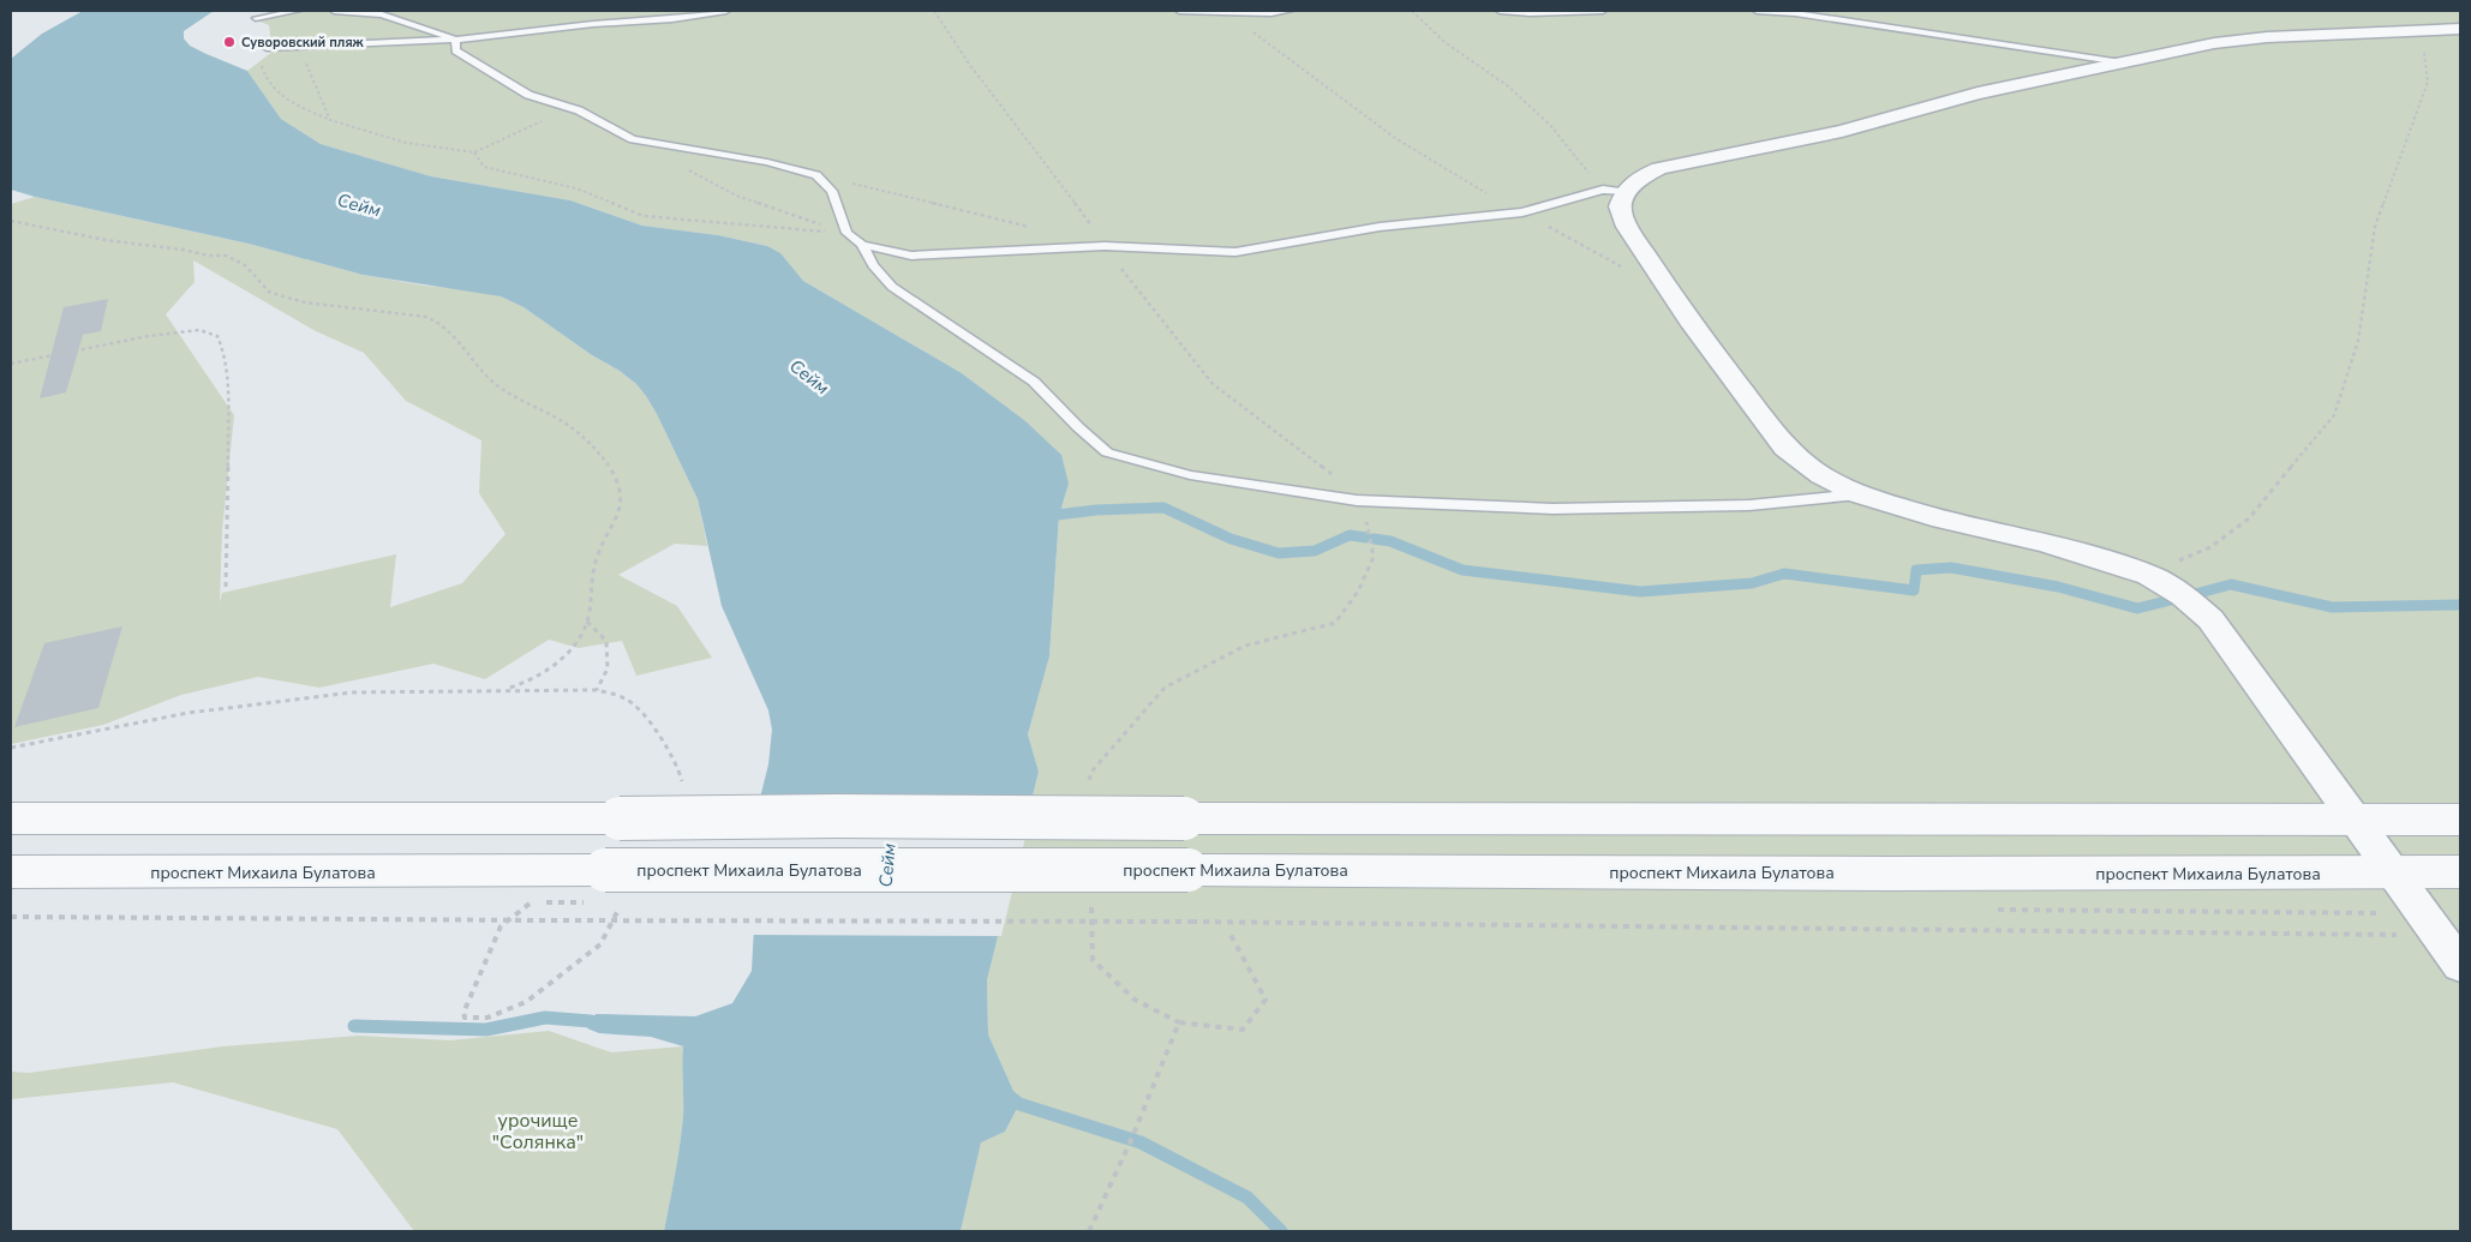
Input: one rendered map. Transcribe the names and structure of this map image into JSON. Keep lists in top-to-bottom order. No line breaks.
{"streets":{"street":["проспект Михаила Булатова"]},"water":["Сейм"],"parks":["урочище \"Солянка\""],"places":["Суворовский пляж"]}
